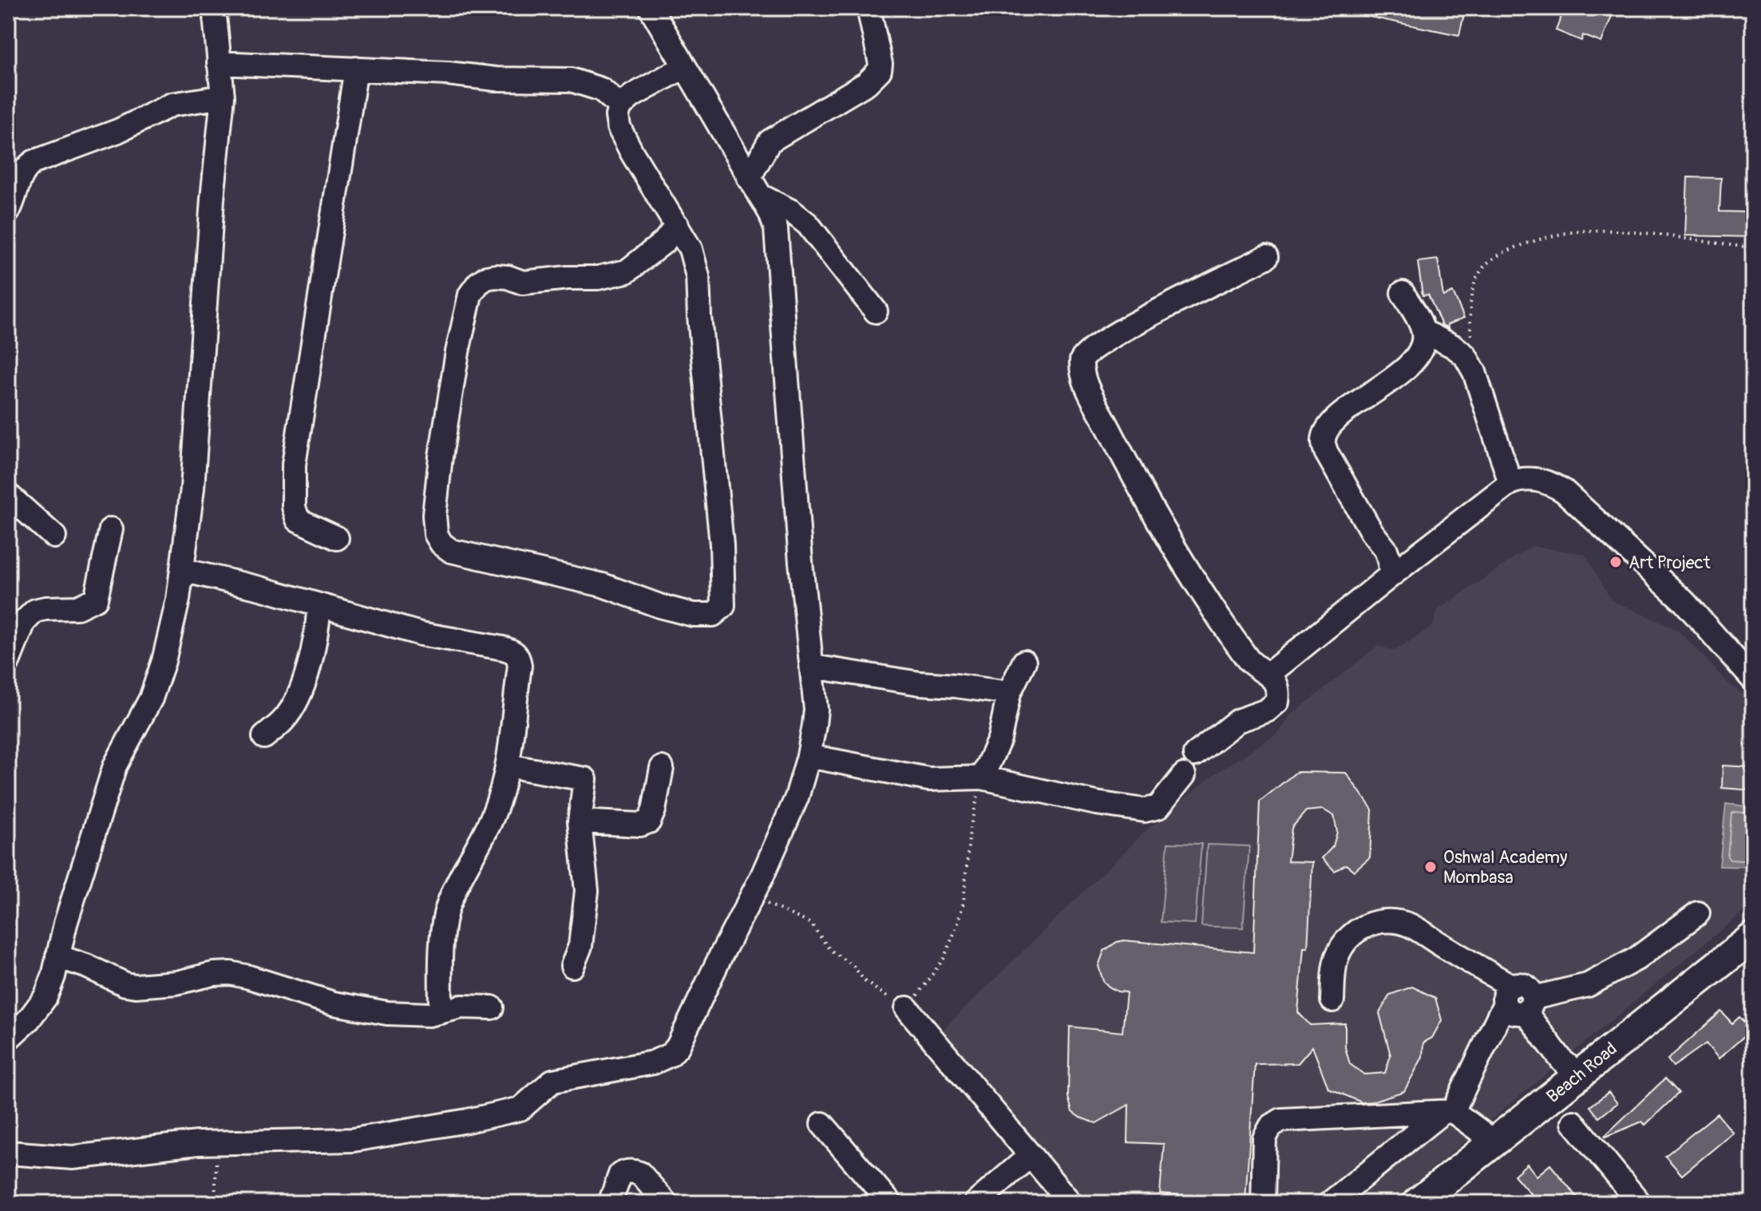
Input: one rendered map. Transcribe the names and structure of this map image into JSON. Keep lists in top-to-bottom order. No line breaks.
{"streets":{"main road":["Beach Road"]},"places":["Art Project","Oshwal Academy Mombasa"]}
